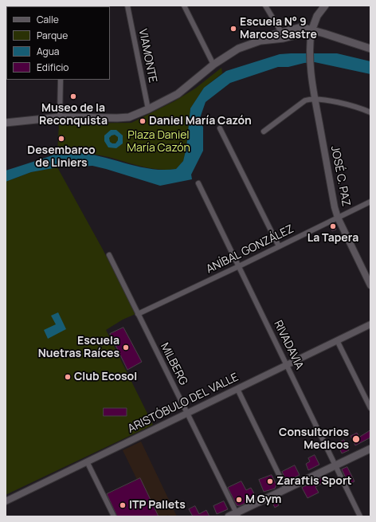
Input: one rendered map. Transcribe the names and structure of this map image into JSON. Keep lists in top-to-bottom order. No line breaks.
{"streets":{"street":["VIAMONTE","JOSÉ C. PAZ","ANÍBAL GONZÁLEZ","RIVADAVIA","MILBERG","ARISTÓBULO DEL VALLE"]},"crossings":[["JOSÉ C. PAZ","ANÍBAL GONZÁLEZ"],["ANÍBAL GONZÁLEZ","RIVADAVIA"],["ANÍBAL GONZÁLEZ","MILBERG"],["RIVADAVIA","ARISTÓBULO DEL VALLE"],["MILBERG","ARISTÓBULO DEL VALLE"]],"parks":["Plaza Daniel María Cazón"],"places":["Escuela N° 9 Marcos Sastre","Museo de la Reconquista","Daniel María Cazón","Desembarco de Liniers","La Tapera","Escuela Nuetras Raíces","Club Ecosol","Consultorios Medicos","Zaraftis Sport","M Gym","ITP Pallets"],"legend":["Calle","Parque","Agua","Edificio"]}
